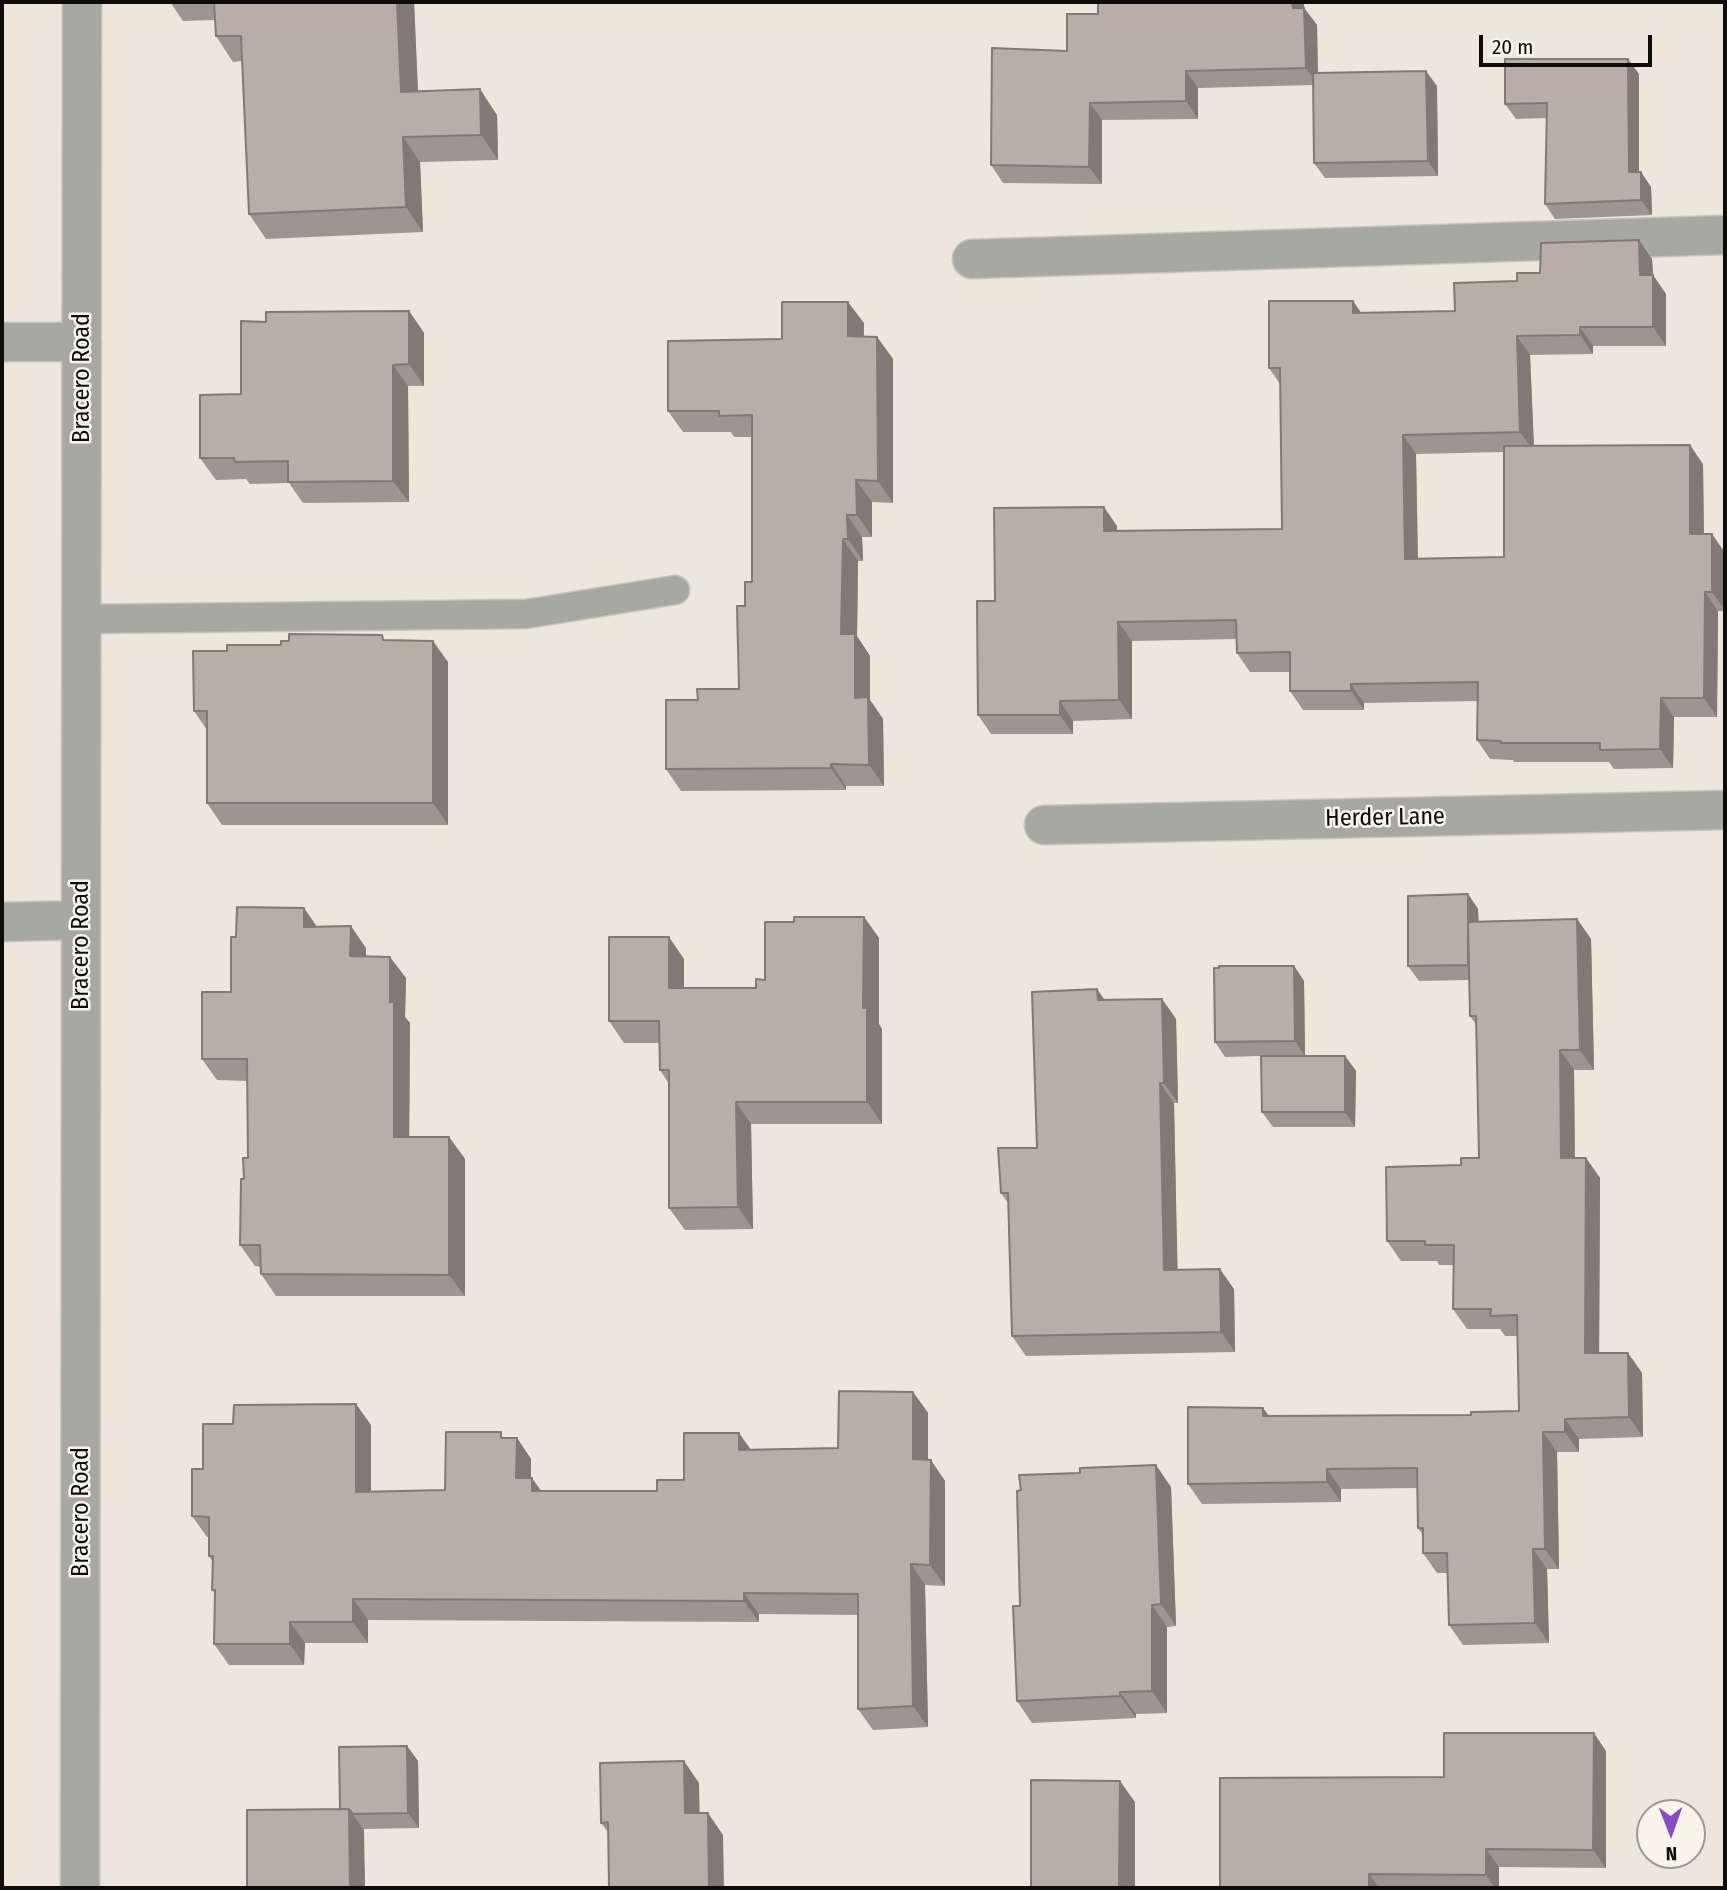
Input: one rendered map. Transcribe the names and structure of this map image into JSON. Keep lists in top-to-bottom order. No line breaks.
{"streets":{"street":["Bracero Road","Herder Lane"]},"scale_bar":"20 m","north":"bottom"}
